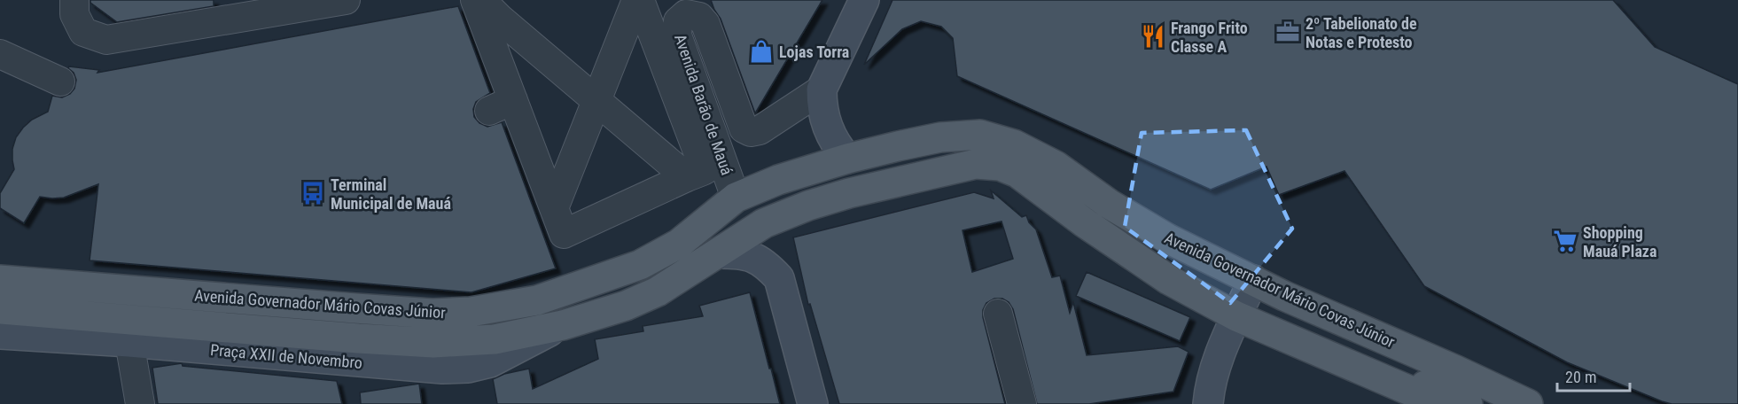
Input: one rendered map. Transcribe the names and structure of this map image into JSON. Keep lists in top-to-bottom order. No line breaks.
{"streets":{"main road":["Avenida Governador Mário Covas Júnior","Praça XXII de Novembro"],"street":["Avenida Barão de Mauá"]},"crossings":[["Avenida Barão de Mauá","Avenida Governador Mário Covas Júnior"],["Avenida Governador Mário Covas Júnior","Praça XXII de Novembro"]],"places":{"office":["2º Tabelionato de Notas e Protesto"],"restaurant":["Frango Frito Classe A"],"shop":["Lojas Torra"],"bus stop":["Terminal Municipal de Mauá"],"supermarket":["Shopping Mauá Plaza"]},"scale_bar":"20 m"}
